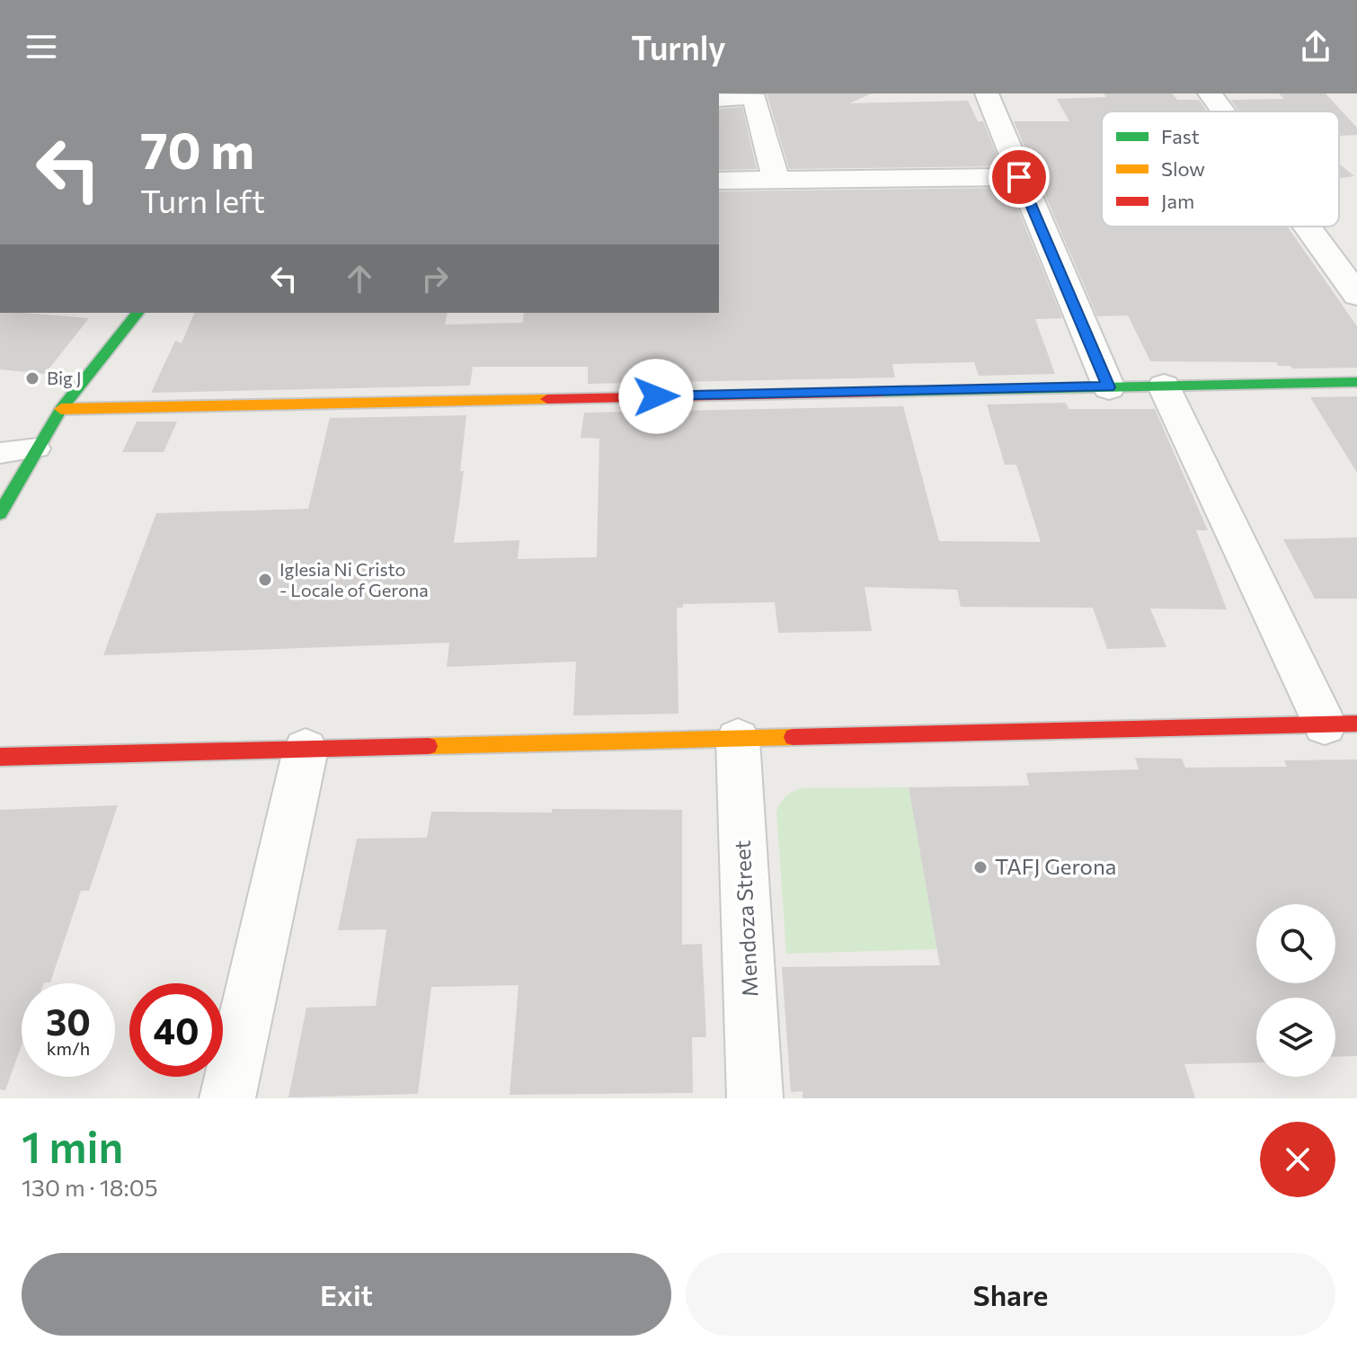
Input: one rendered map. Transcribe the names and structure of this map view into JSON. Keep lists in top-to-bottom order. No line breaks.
{"streets":{"street":["Mendoza Street"]},"places":["Big J","Iglesia Ni Cristo - Locale of Gerona","TAFJ Gerona"],"legend":["Fast","Slow","Jam"],"page":{"header":"Turnly","turn":["70 m","Turn left"],"speed":"30 km/h","limit":"40","heading":["1 min","130 m · 18:05"],"buttons":["Exit","Share"]}}
